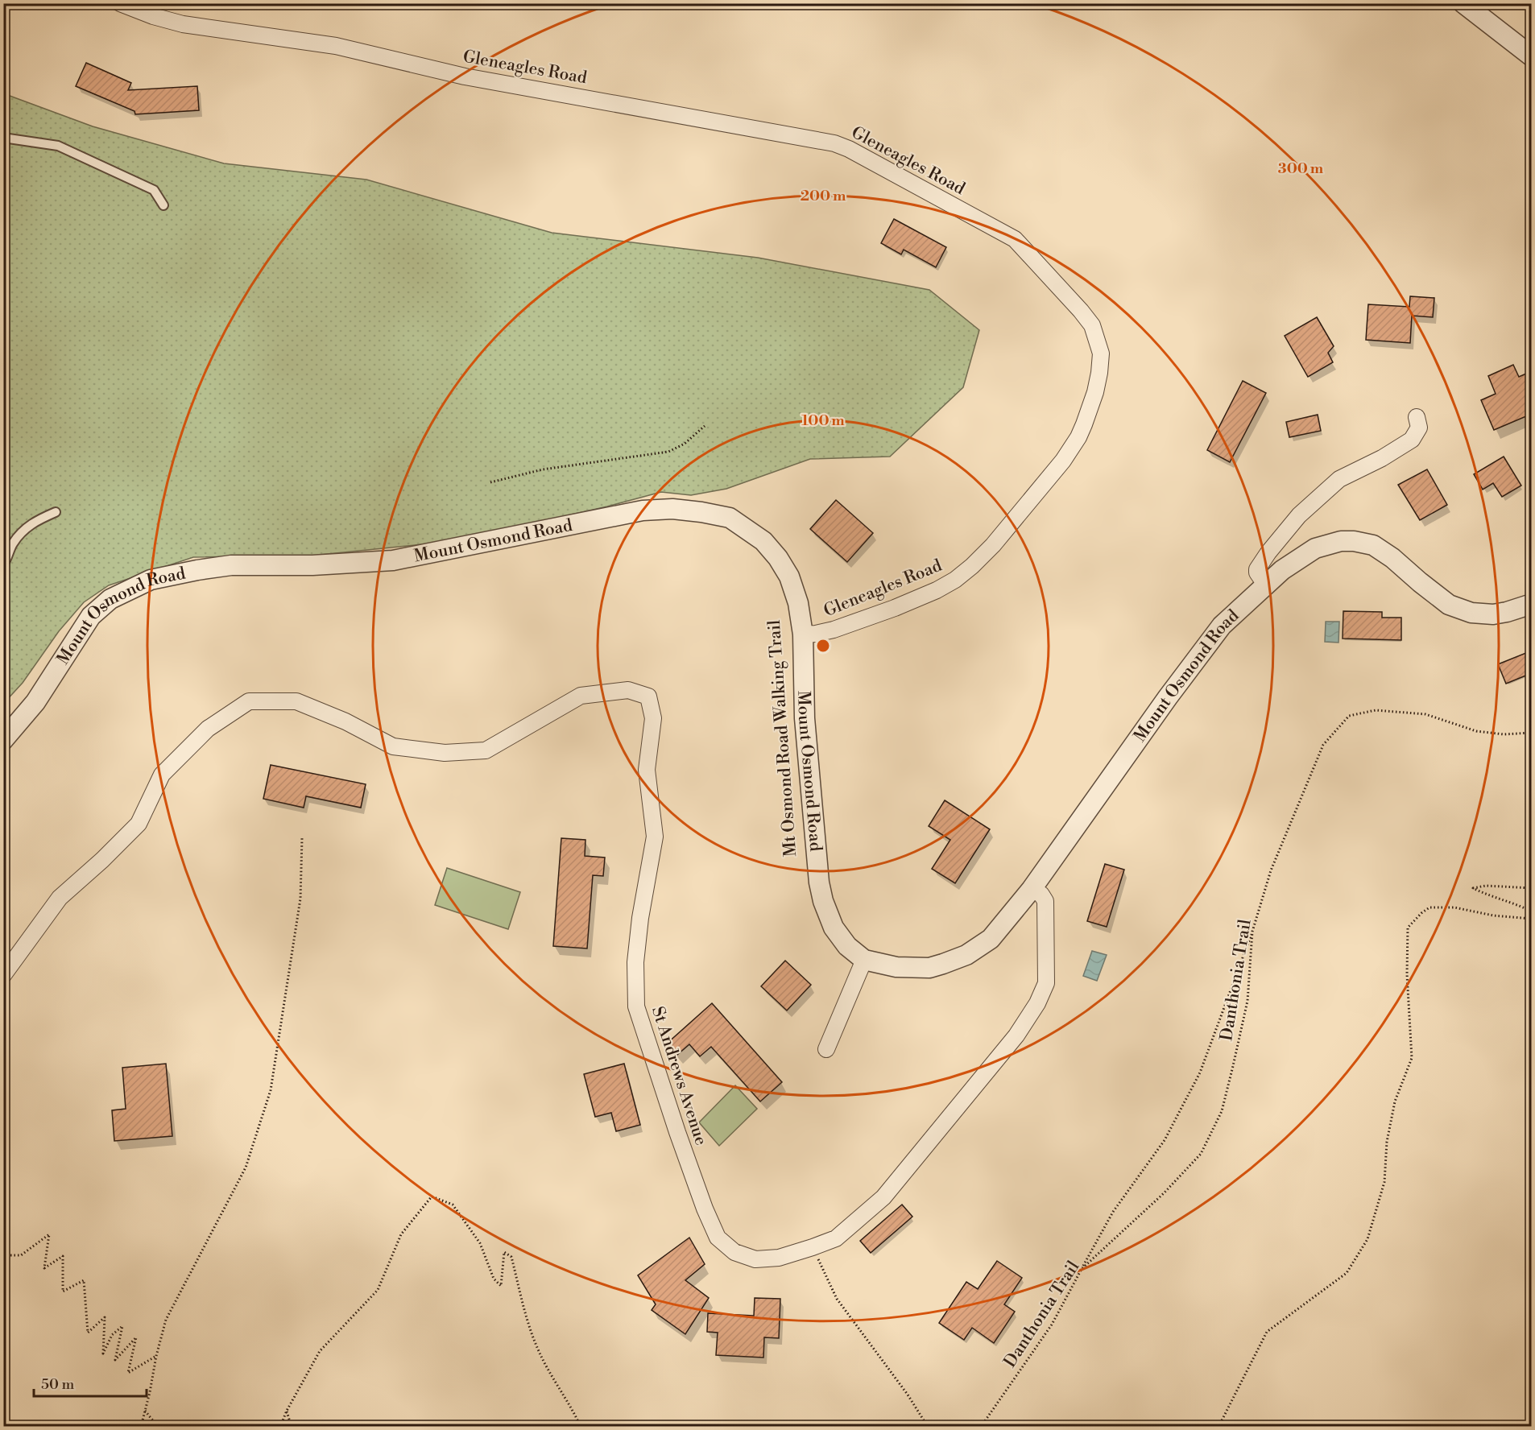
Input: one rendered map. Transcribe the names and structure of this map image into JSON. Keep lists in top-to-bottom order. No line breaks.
{"streets":{"street":["Gleneagles Road","Mount Osmond Road","St Andrews Avenue"],"path":["Danthonia Trail"]},"crossings":[["Gleneagles Road","Mount Osmond Road"],["Mount Osmond Road","St Andrews Avenue"]],"scale_bar":"50 m","rings":["300 m","200 m","100 m"]}
